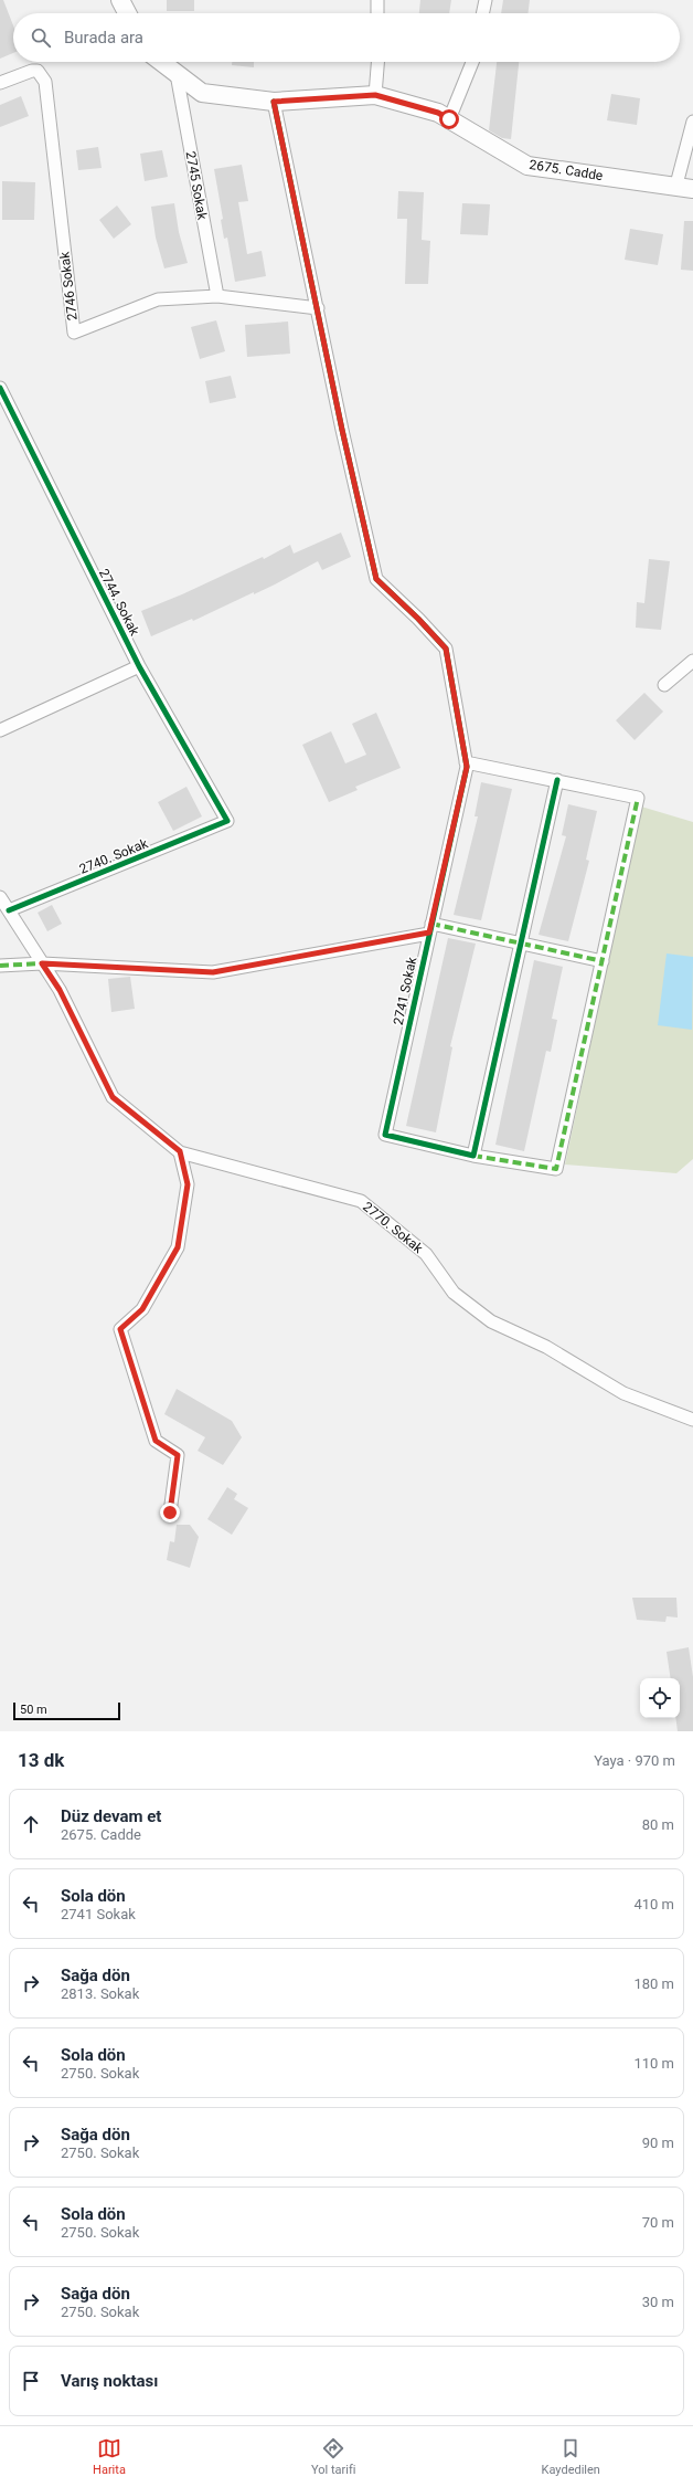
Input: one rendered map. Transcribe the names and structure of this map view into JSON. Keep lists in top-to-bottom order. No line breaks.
{"streets":{"street":["2675. Cadde","2745 Sokak","2746 Sokak","2744. Sokak","2740. Sokak","2741 Sokak","2770. Sokak"]},"crossings":[["2675. Cadde","2745 Sokak"],["2675. Cadde","2741 Sokak"],["2745 Sokak","2746 Sokak"],["2746 Sokak","2741 Sokak"],["2744. Sokak","2740. Sokak"]],"scale_bar":"50 m","page":{"search":"Burada ara","scale":"50 m","heading":["13 dk","Yaya · 970 m"],"list":[["Düz devam et","2675. Cadde","80 m"],["Sola dön","2741 Sokak","410 m"],["Sağa dön","2813. Sokak","180 m"],["Sola dön","2750. Sokak","110 m"],["Sağa dön","2750. Sokak","90 m"],["Sola dön","2750. Sokak","70 m"],["Sağa dön","2750. Sokak","30 m"],"Varış noktası"],"nav":["Harita","Yol tarifi","Kaydedilen"]}}
